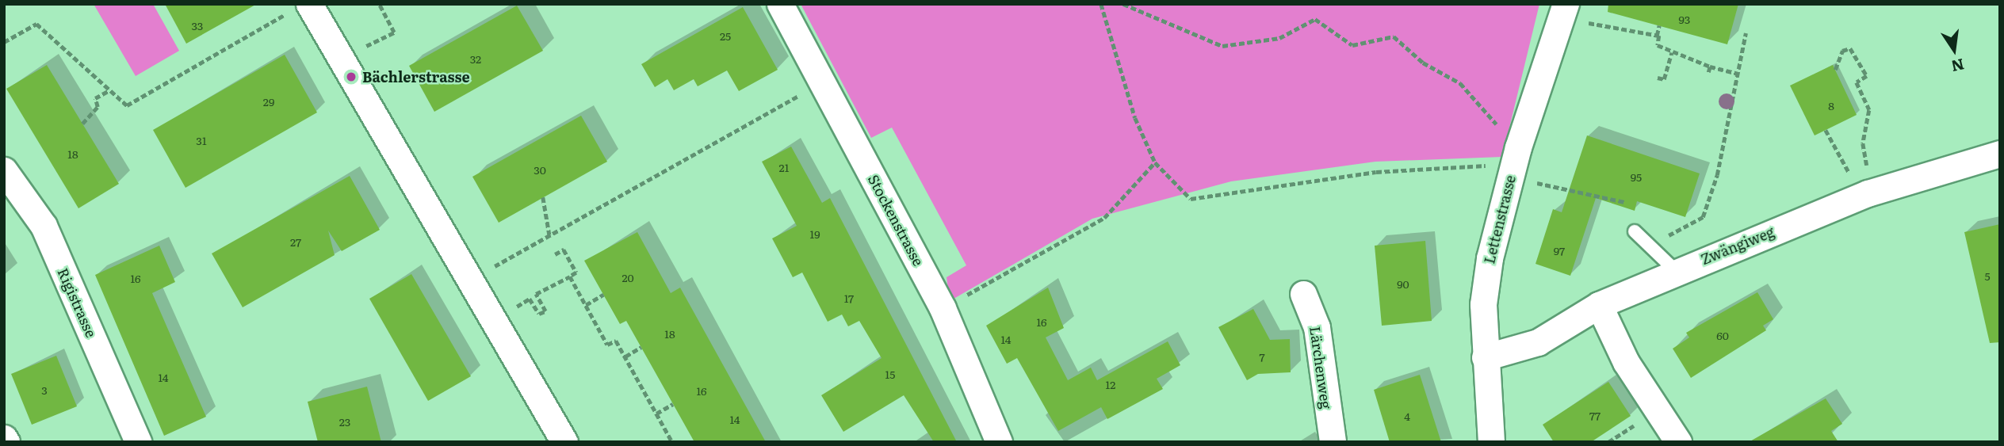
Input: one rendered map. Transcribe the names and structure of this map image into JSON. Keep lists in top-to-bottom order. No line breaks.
{"streets":{"street":["Lettenstrasse","Stockenstrasse","Zwängiweg","Rigistrasse","Lärchenweg"]},"crossings":[["Lettenstrasse","Zwängiweg"]],"places":["Bächlerstrasse"],"house_numbers":["93","33","25","32","29","8","31","18","21","30","95","19","27","97","5","20","16","90","17","16","18","60","14","7","15","14","12","3","16","77","4","14","23"],"north":"bottom"}
